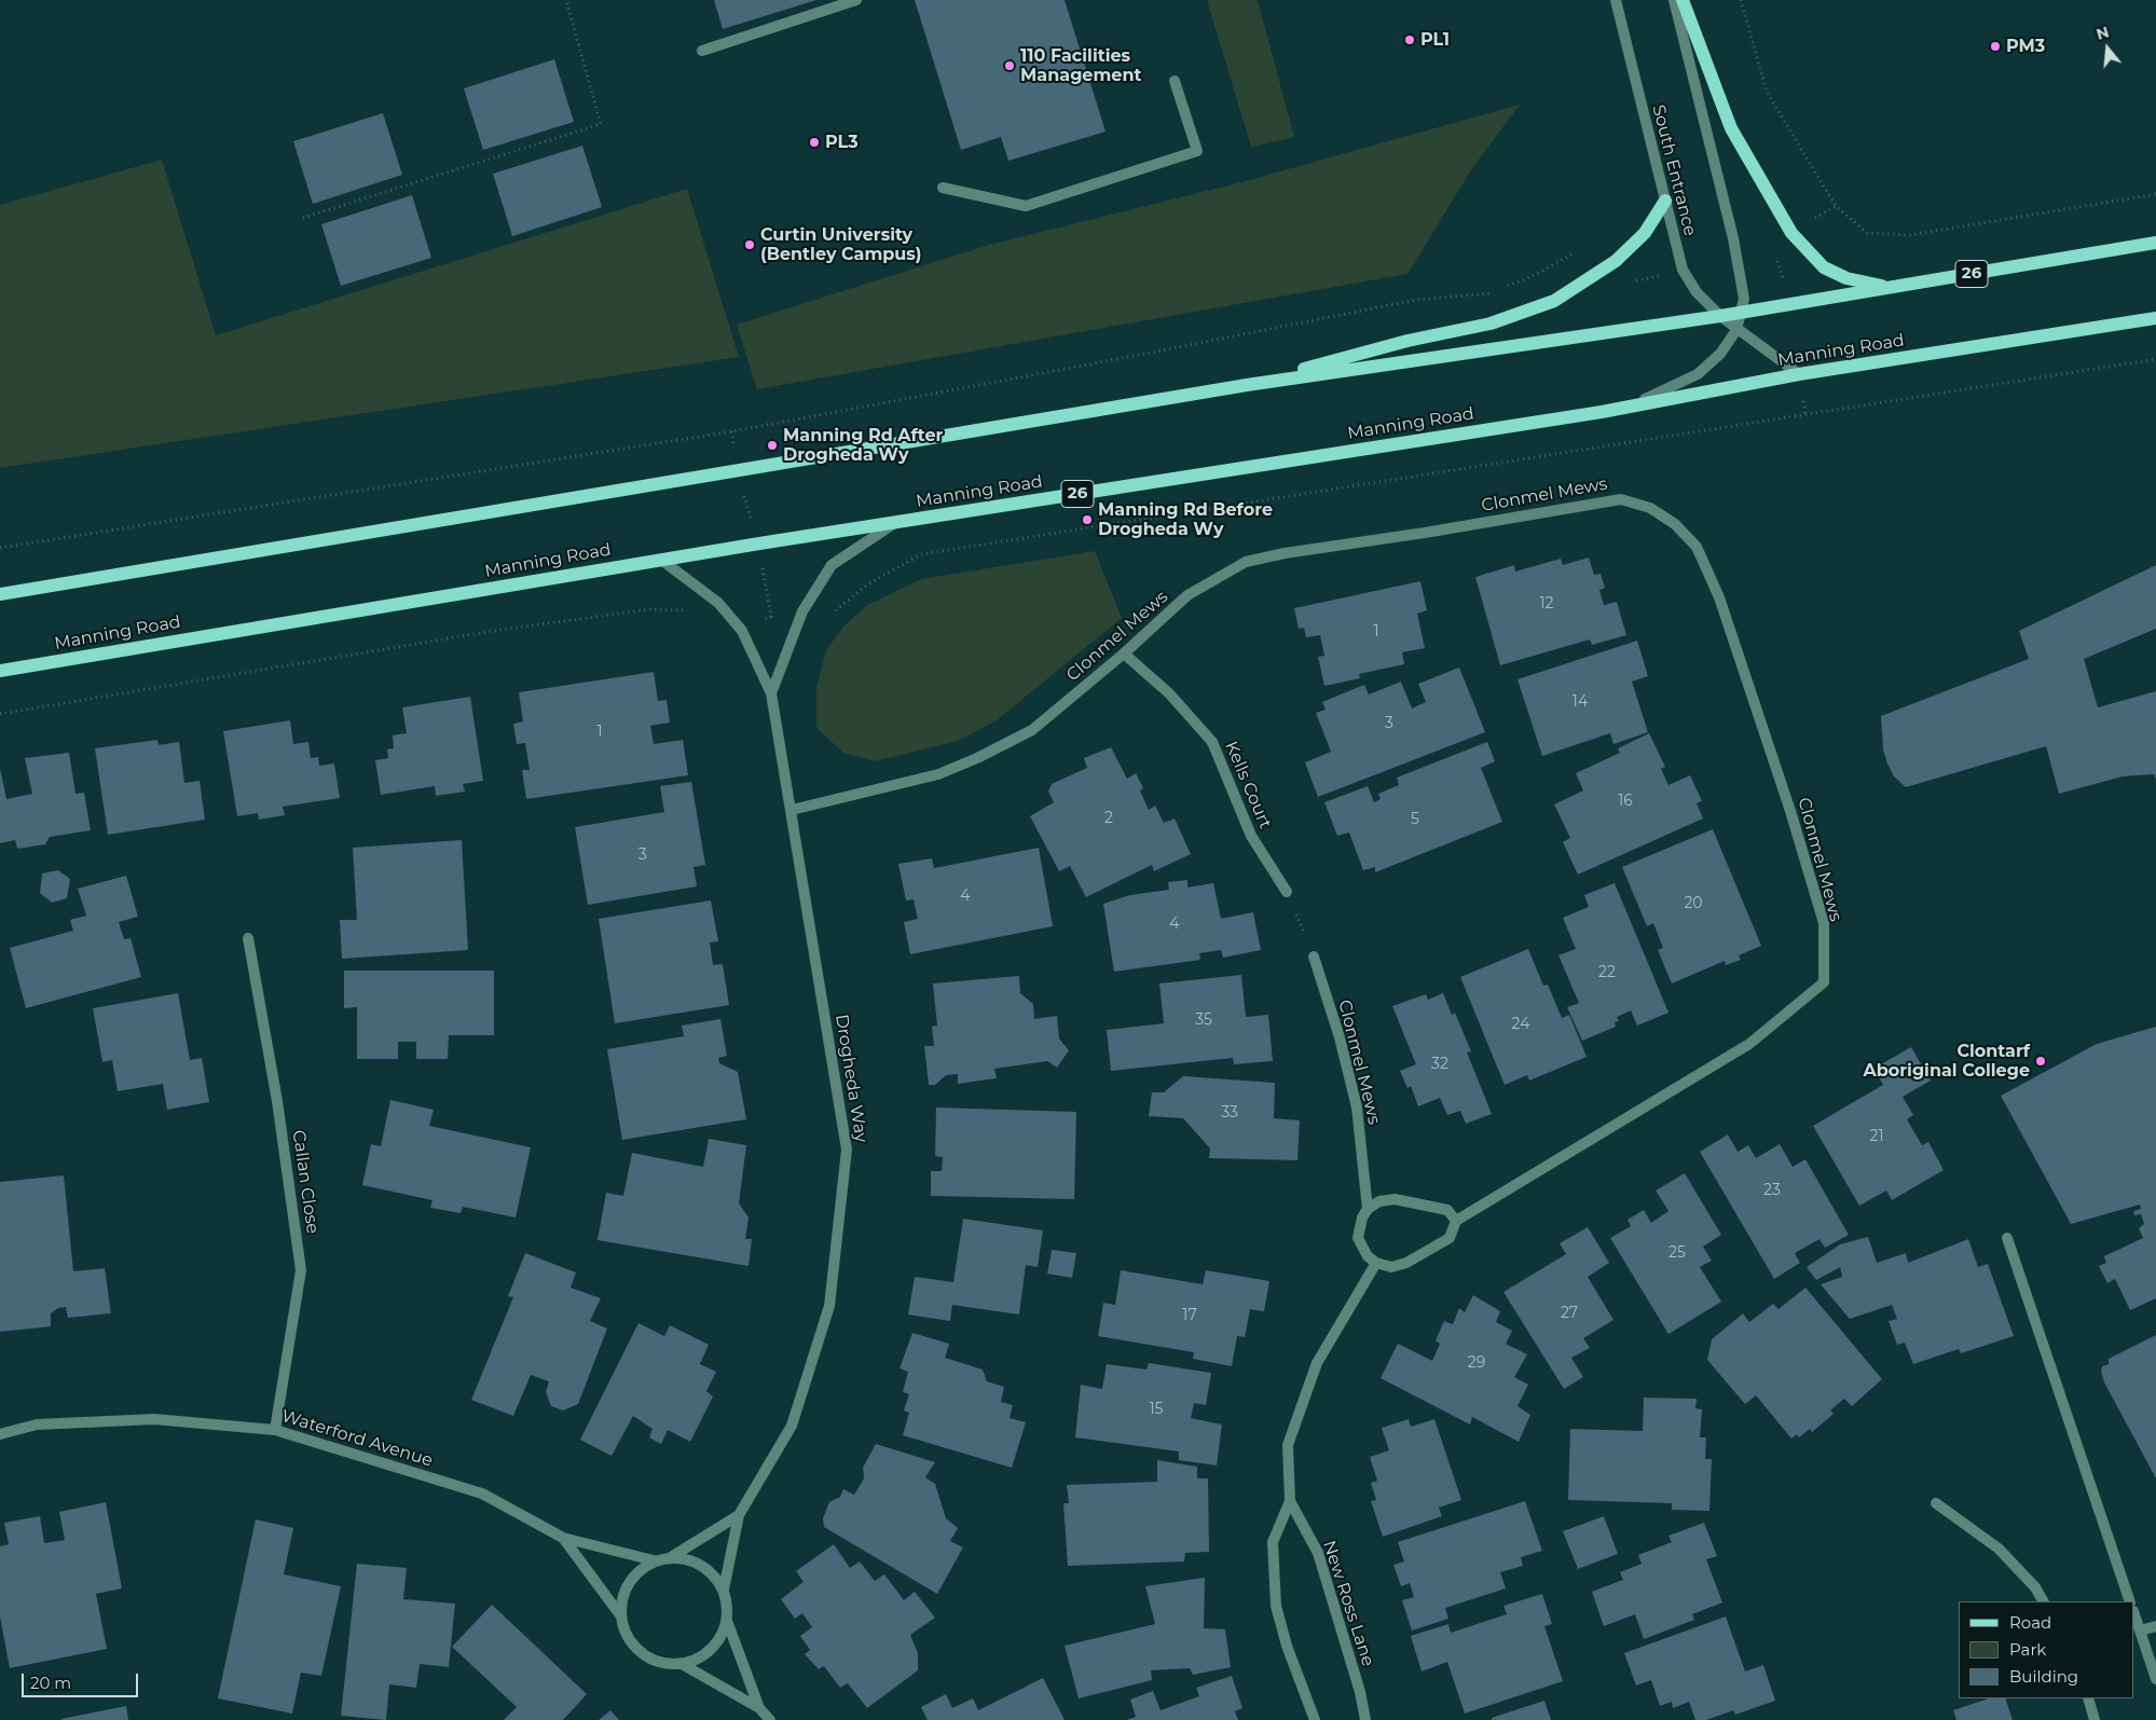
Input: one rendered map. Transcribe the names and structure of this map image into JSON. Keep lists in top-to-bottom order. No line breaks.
{"streets":{"main road":["26","Manning Road"],"street":["South Entrance","Clonmel Mews","Kells Court","Drogheda Way","Callan Close","Waterford Avenue","New Ross Lane"]},"crossings":[["South Entrance","26"],["South Entrance","Manning Road"],["Manning Road","Drogheda Way"],["Clonmel Mews","Kells Court"],["Clonmel Mews","Drogheda Way"],["Clonmel Mews","New Ross Lane"],["Drogheda Way","Waterford Avenue"],["Callan Close","Waterford Avenue"]],"places":["PL1","PM3","110 Facilities Management","PL3","Curtin University (Bentley Campus)","Manning Rd After Drogheda Wy","Manning Rd Before Drogheda Wy","Clontarf Aboriginal College"],"house_numbers":["12","1","14","3","1","16","2","5","3","4","20","4","22","35","24","32","33","21","23","25","27","17","29","15"],"legend":["Road","Park","Building"],"scale_bar":"20 m","north":"top"}
